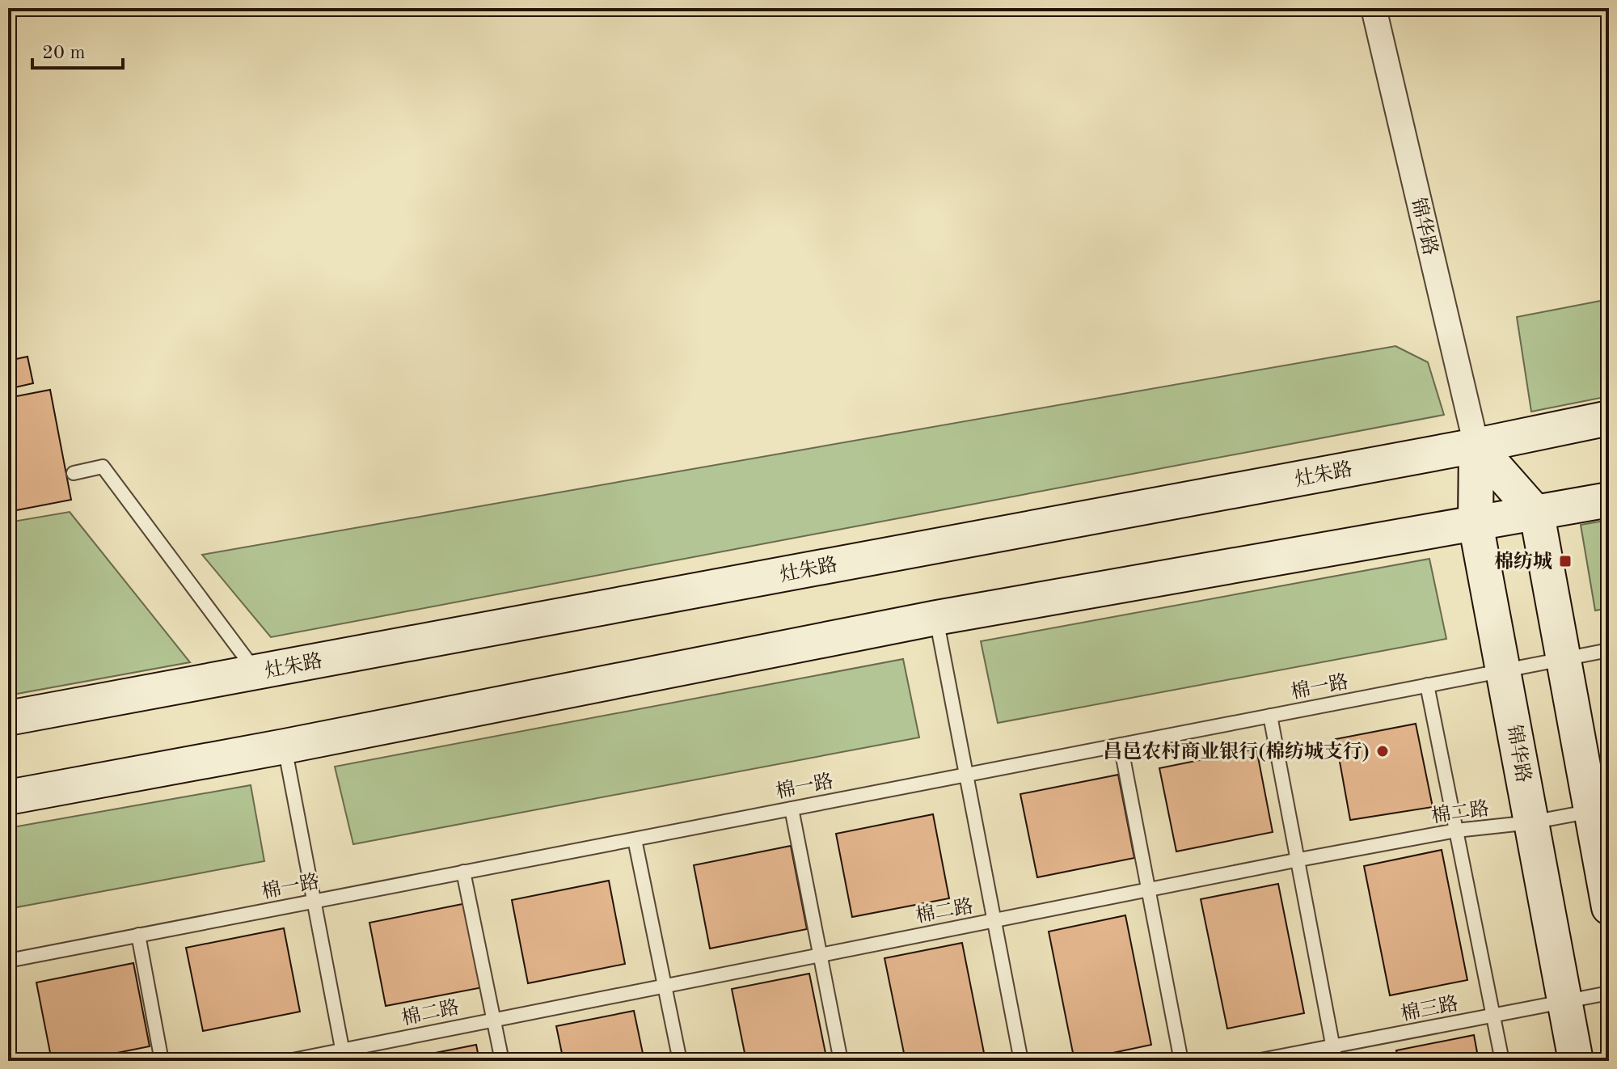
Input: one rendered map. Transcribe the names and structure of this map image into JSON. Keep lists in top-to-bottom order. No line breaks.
{"streets":{"main road":["锦华路","灶朱路"],"lane":["棉一路","棉二路","棉三路"]},"crossings":[["锦华路","灶朱路"],["锦华路","棉一路"],["锦华路","棉二路"],["锦华路","棉三路"]],"places":{"transit":["棉纺城"],"other":["昌邑农村商业银行(棉纺城支行)"]},"scale_bar":"20 m"}
